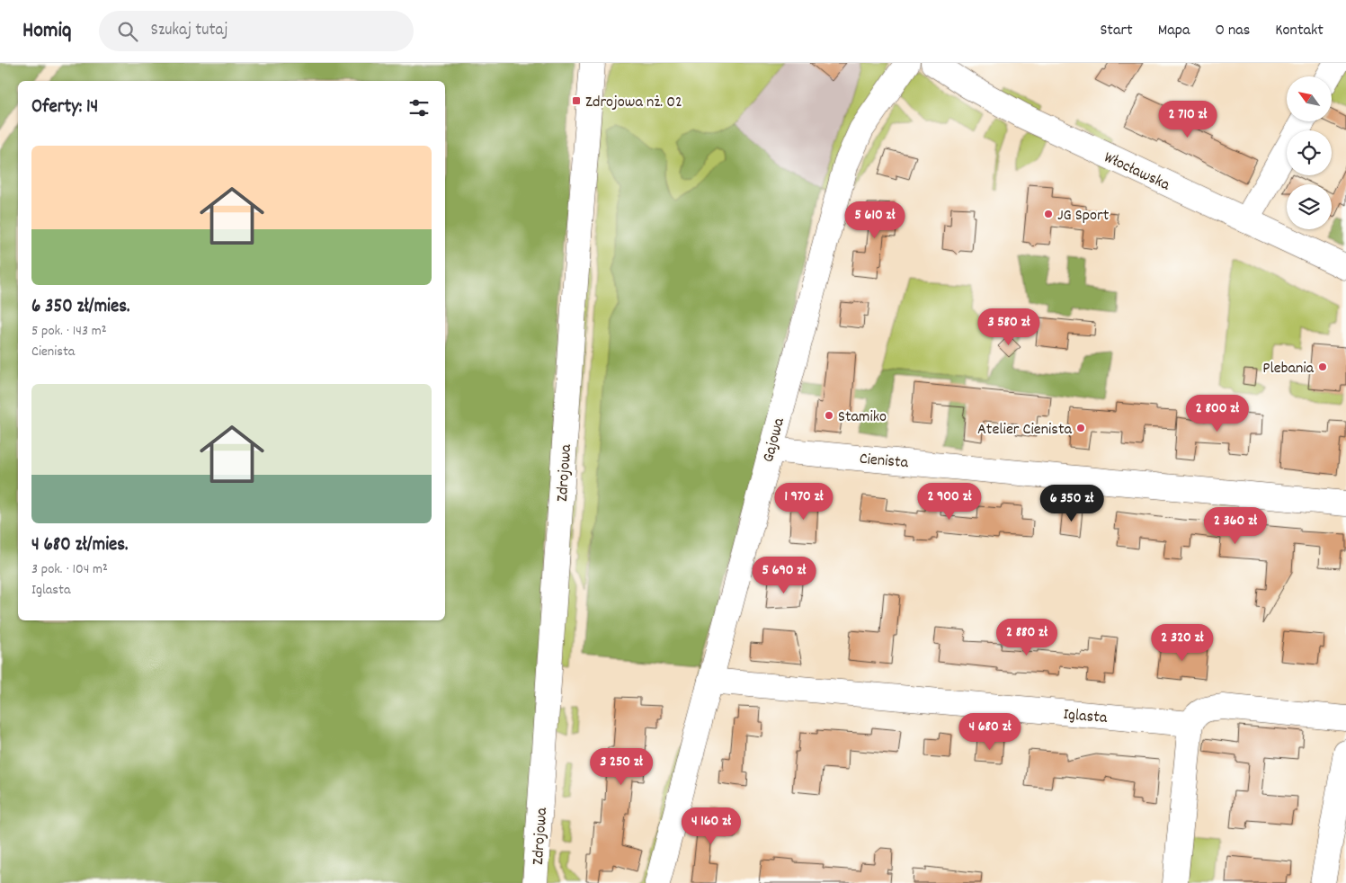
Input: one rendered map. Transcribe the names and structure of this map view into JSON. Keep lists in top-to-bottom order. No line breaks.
{"streets":{"street":["Włocławska","Gajowa","Cienista","Zdrojowa","Iglasta"]},"crossings":[["Gajowa","Cienista"],["Gajowa","Iglasta"]],"places":{"transit":["Zdrojowa nż. 02"],"other":["JG Sport","Plebania","Stamiko","Atelier Cienista"]},"north":"top left","page":{"header":"Homiq","search":"Szukaj tutaj","nav":["Start","Mapa","O nas","Kontakt"],"heading":"Oferty: 14","price":["2 710 zł","5 610 zł","3 580 zł","2 800 zł","1 970 zł","2 900 zł","6 350 zł","2 360 zł","5 690 zł","2 880 zł","2 320 zł","4 680 zł","3 250 zł","4 160 zł"],"list":[{"name":"6 350 zł/mies.","note":"5 pok. · 143 m² · Cienista"},{"name":"4 680 zł/mies.","note":"3 pok. · 104 m² · Iglasta"}]}}
